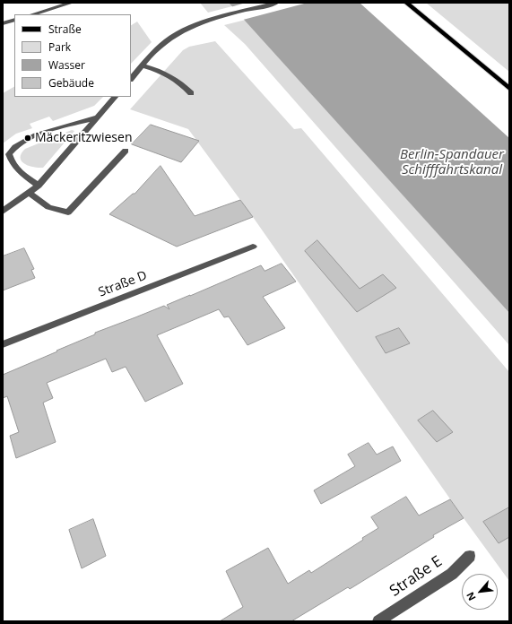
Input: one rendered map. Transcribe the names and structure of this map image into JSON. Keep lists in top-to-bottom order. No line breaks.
{"streets":{"street":["Straße D","Straße E"]},"water":["Berlin-Spandauer Schifffahrtskanal"],"places":["Mäckeritzwiesen"],"legend":["Straße","Park","Wasser","Gebäude"],"north":"bottom left"}
